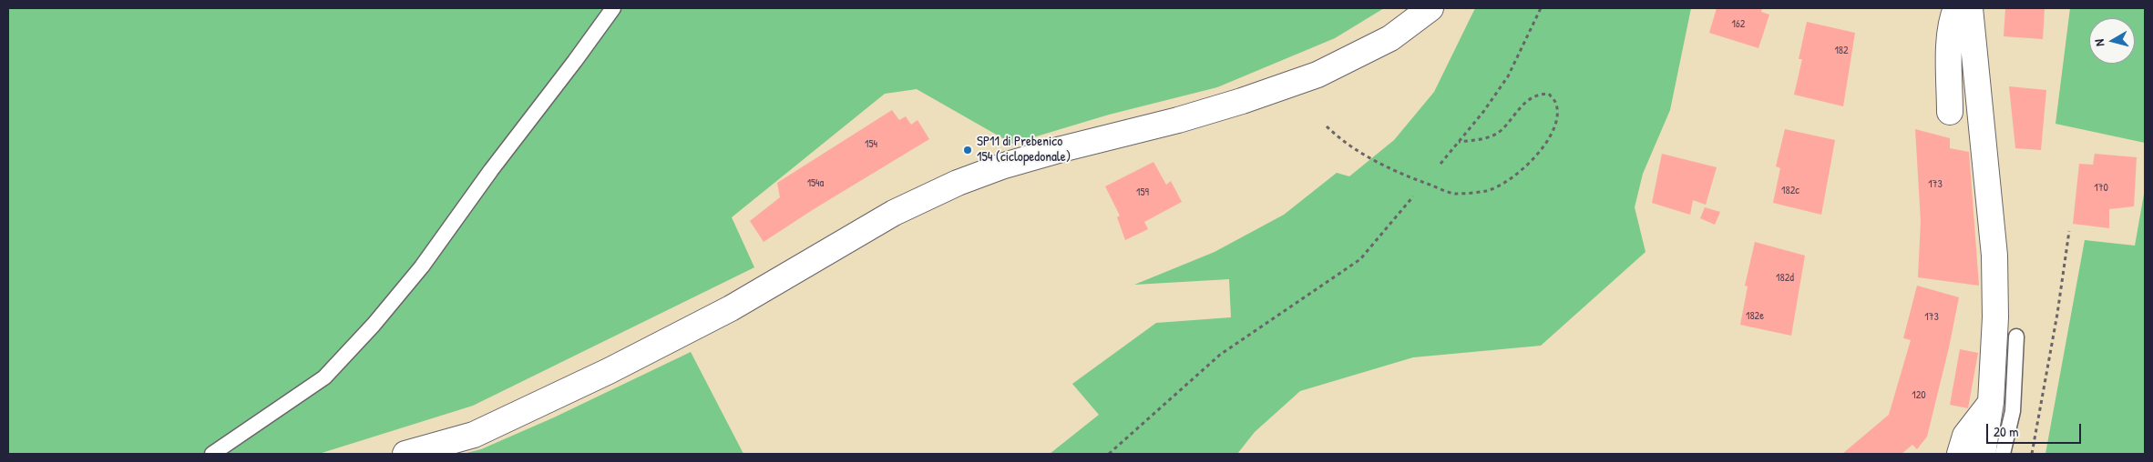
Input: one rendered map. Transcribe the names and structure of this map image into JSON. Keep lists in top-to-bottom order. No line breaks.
{"places":["SP11 di Prebenico 154 (ciclopedonale)"],"house_numbers":["162","182","154","154a","173","170","182c","159","182d","182e","173","120"],"scale_bar":"20 m","north":"left"}
